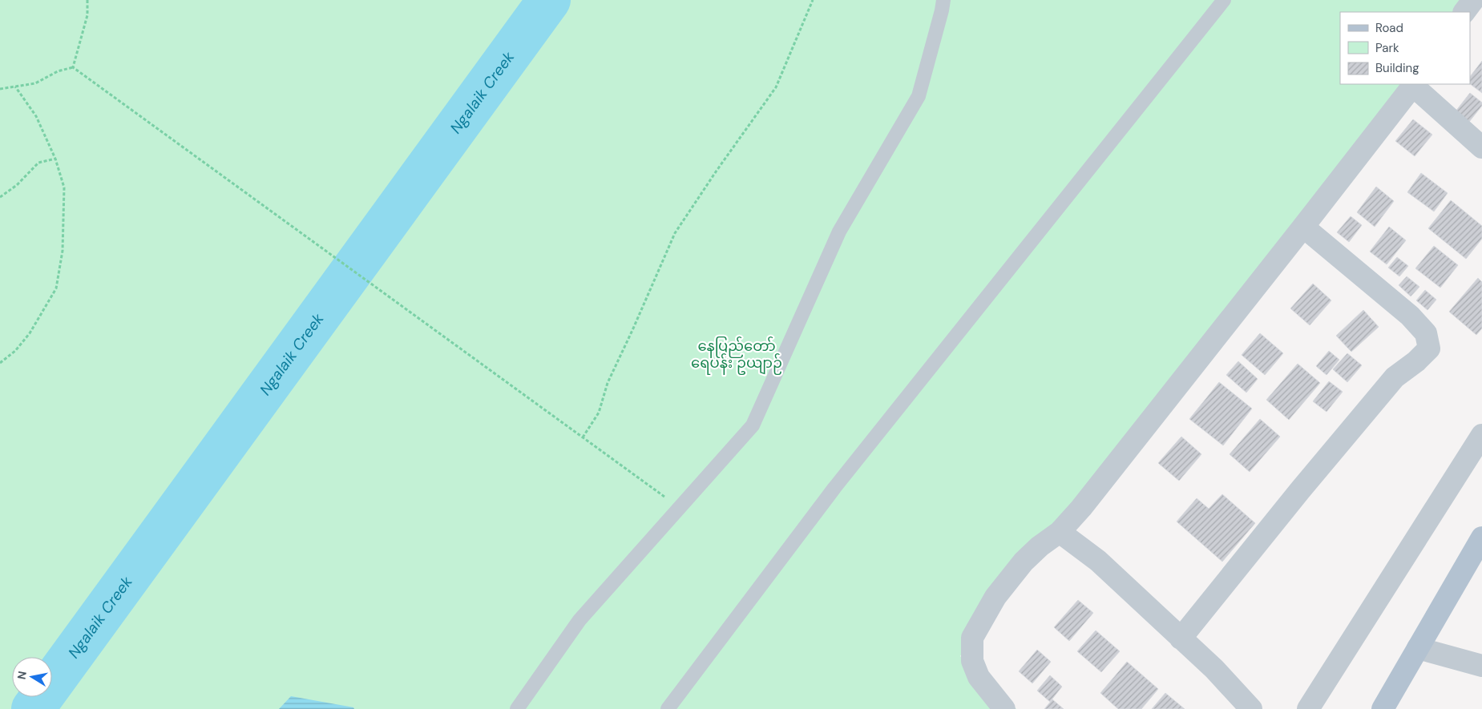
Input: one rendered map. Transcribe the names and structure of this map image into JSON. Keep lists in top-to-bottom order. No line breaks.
{"water":["Ngalaik Creek"],"parks":["နေပြည်တော် ရေပန်း ဥယျာဉ်"],"legend":["Road","Park","Building"],"north":"left"}
